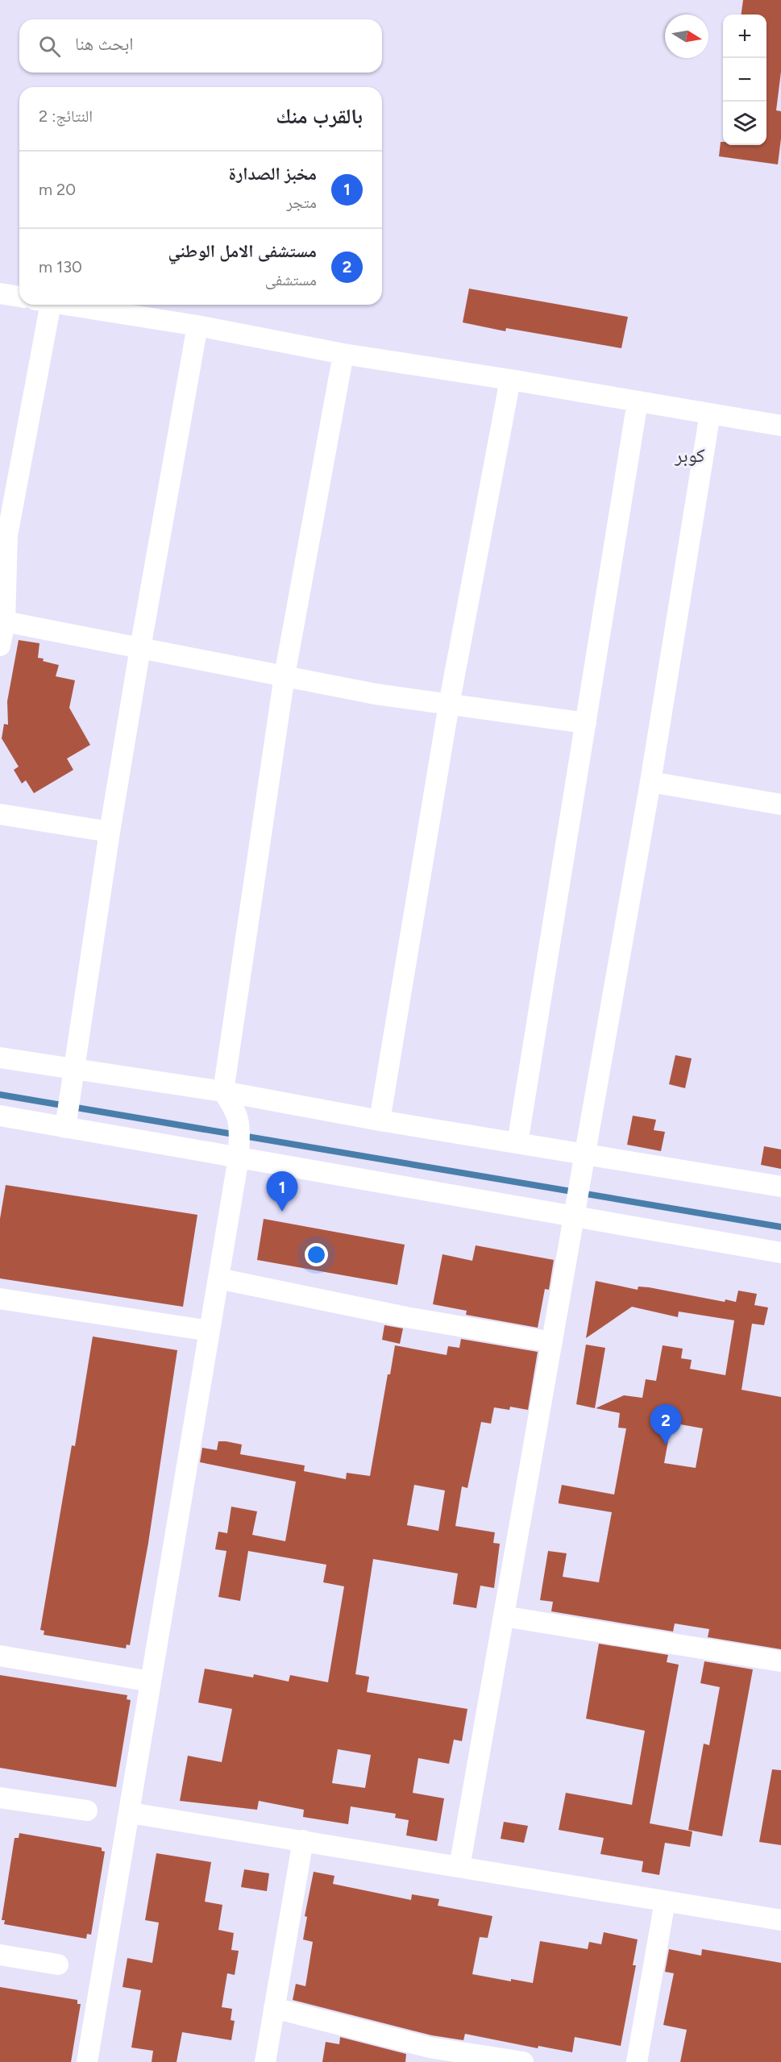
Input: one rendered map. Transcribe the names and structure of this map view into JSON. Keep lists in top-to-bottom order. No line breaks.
{"districts":["كوبر"],"north":"right","page":{"map_buttons":["+","−"],"search":"ابحث هنا","heading":["بالقرب منك","النتائج: 2"],"list":[{"mark":"1","name":"مخبز الصدارة","note":"متجر","value":"20 m"},{"mark":"2","name":"مستشفى الامل الوطني","note":"مستشفى","value":"130 m"}],"pins":["1","2"]}}
